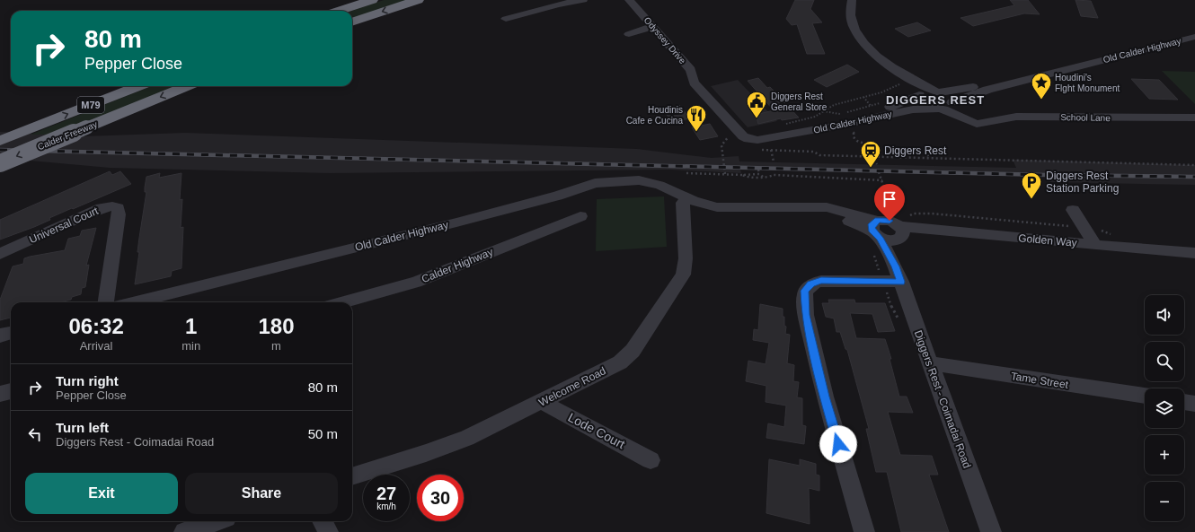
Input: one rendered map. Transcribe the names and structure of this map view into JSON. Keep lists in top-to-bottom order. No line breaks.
{"streets":{"highway":["M79","Calder Freeway"],"street":["Odyssey Drive","Old Calder Highway","School Lane","Universal Court","Golden Way","Calder Highway","Tame Street","Welcome Road","Diggers Rest - Coimadai Road","Lode Court"]},"crossings":[["Odyssey Drive","Old Calder Highway"],["Old Calder Highway","School Lane"],["Old Calder Highway","Welcome Road"],["Golden Way","Diggers Rest - Coimadai Road"],["Tame Street","Diggers Rest - Coimadai Road"],["Welcome Road","Lode Court"]],"districts":["DIGGERS REST"],"places":{"place":["Houdini's Flght Monument"],"public building":["Diggers Rest General Store"],"restaurant":["Houdinis Cafe e Cucina"],"station":["Diggers Rest"],"parking":["Diggers Rest Station Parking"]},"page":{"turn":["80 m","Pepper Close"],"map_buttons":["+","−"],"eta":["06:32","Arrival","1","min","180","m"],"list":[{"name":"Turn right","note":"Pepper Close","value":"80 m"},{"name":"Turn left","note":"Diggers Rest - Coimadai Road","value":"50 m"}],"buttons":["Exit","Share"],"speed":"27 km/h","limit":"30"}}
